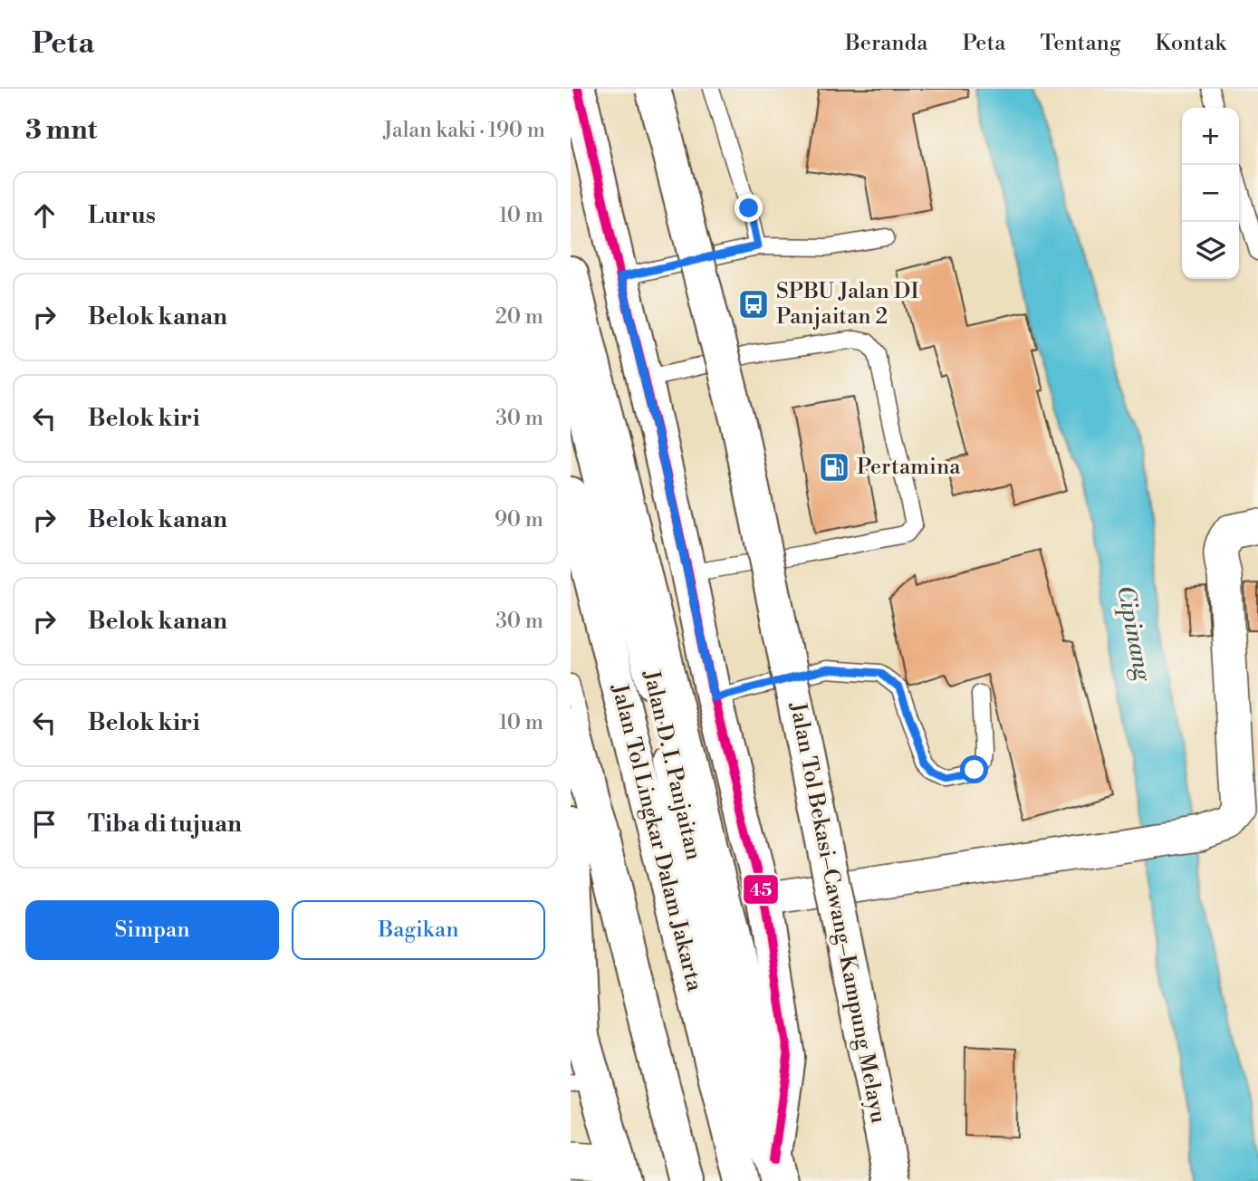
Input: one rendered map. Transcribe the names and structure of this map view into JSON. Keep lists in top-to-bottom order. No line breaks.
{"streets":{"main road":["Jalan D. I. Panjaitan","Jalan Tol Lingkar Dalam Jakarta","Jalan Tol Bekasi–Cawang–Kampung Melayu"]},"water":["Cipinang"],"places":{"bus stop":["SPBU Jalan DI Panjaitan 2"],"fuel station":["Pertamina"]},"lines":["transit line 45"],"page":{"header":"Peta","nav":["Beranda","Peta","Tentang","Kontak"],"heading":["3 mnt","Jalan kaki · 190 m"],"map_buttons":["+","−"],"list":[["Lurus","10 m"],["Belok kanan","20 m"],["Belok kiri","30 m"],["Belok kanan","90 m"],["Belok kanan","30 m"],["Belok kiri","10 m"],"Tiba di tujuan"],"buttons":["Simpan","Bagikan"]}}
